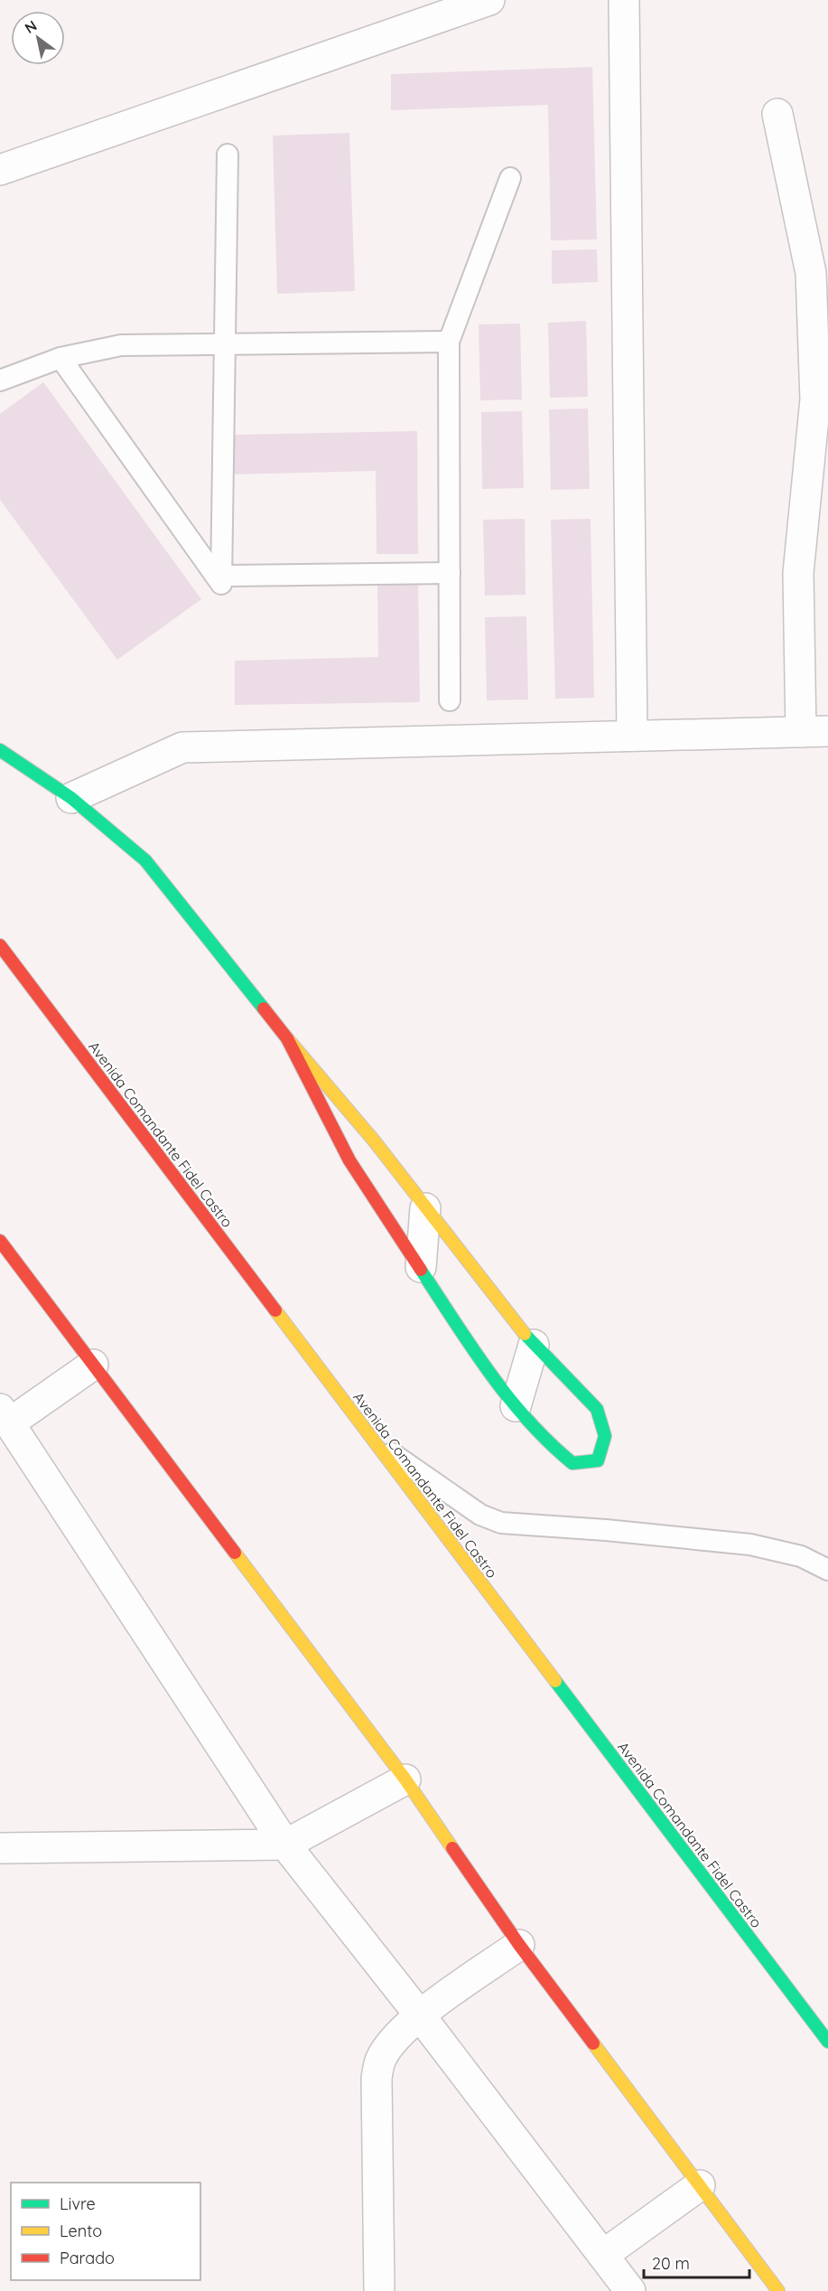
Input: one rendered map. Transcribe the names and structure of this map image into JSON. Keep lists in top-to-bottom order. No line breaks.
{"streets":{"main road":["Avenida Comandante Fidel Castro"]},"legend":["Livre","Lento","Parado"],"scale_bar":"20 m","north":"top left"}
